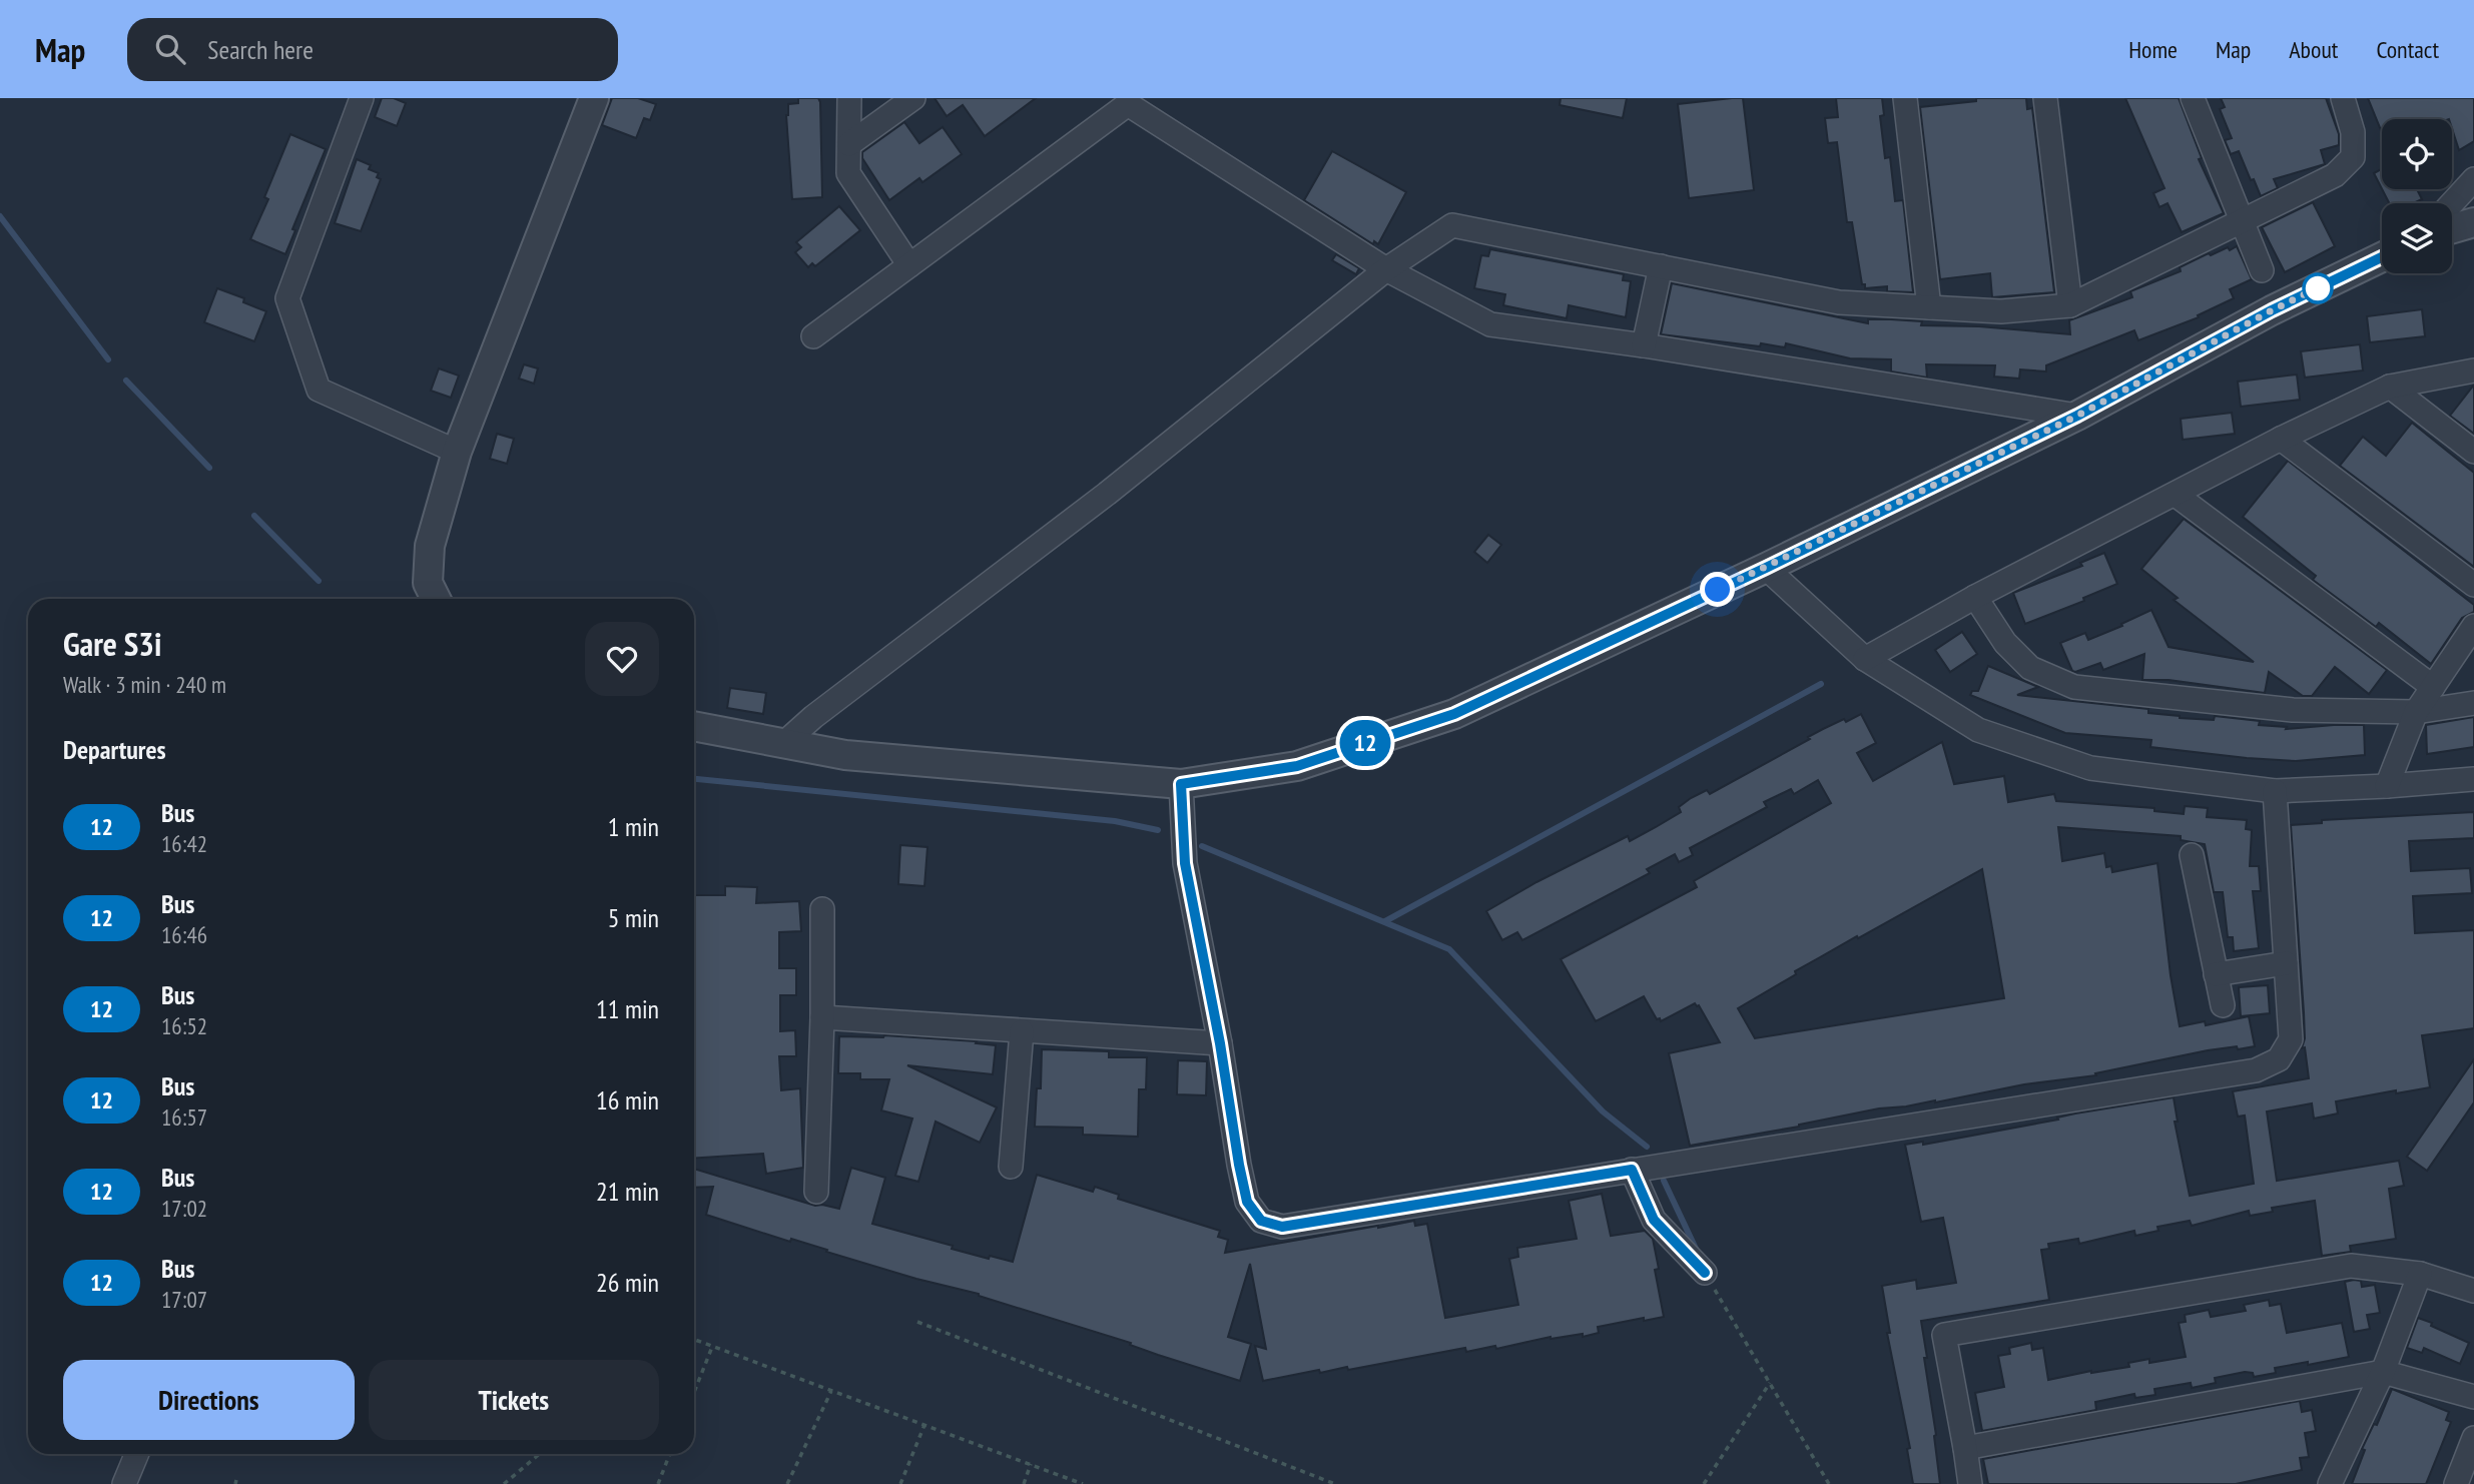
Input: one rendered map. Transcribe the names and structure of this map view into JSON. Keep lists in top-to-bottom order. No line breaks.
{"lines":["bus line 12"],"page":{"header":"Map","search":"Search here","nav":["Home","Map","About","Contact"],"on_map":"12","heading":[["Gare S3i","Walk · 3 min · 240 m"],"Departures"],"list":[{"mark":"12","name":"Bus","note":"16:42","value":"1 min"},{"mark":"12","name":"Bus","note":"16:46","value":"5 min"},{"mark":"12","name":"Bus","note":"16:52","value":"11 min"},{"mark":"12","name":"Bus","note":"16:57","value":"16 min"},{"mark":"12","name":"Bus","note":"17:02","value":"21 min"},{"mark":"12","name":"Bus","note":"17:07","value":"26 min"}],"buttons":["Directions","Tickets"]}}
